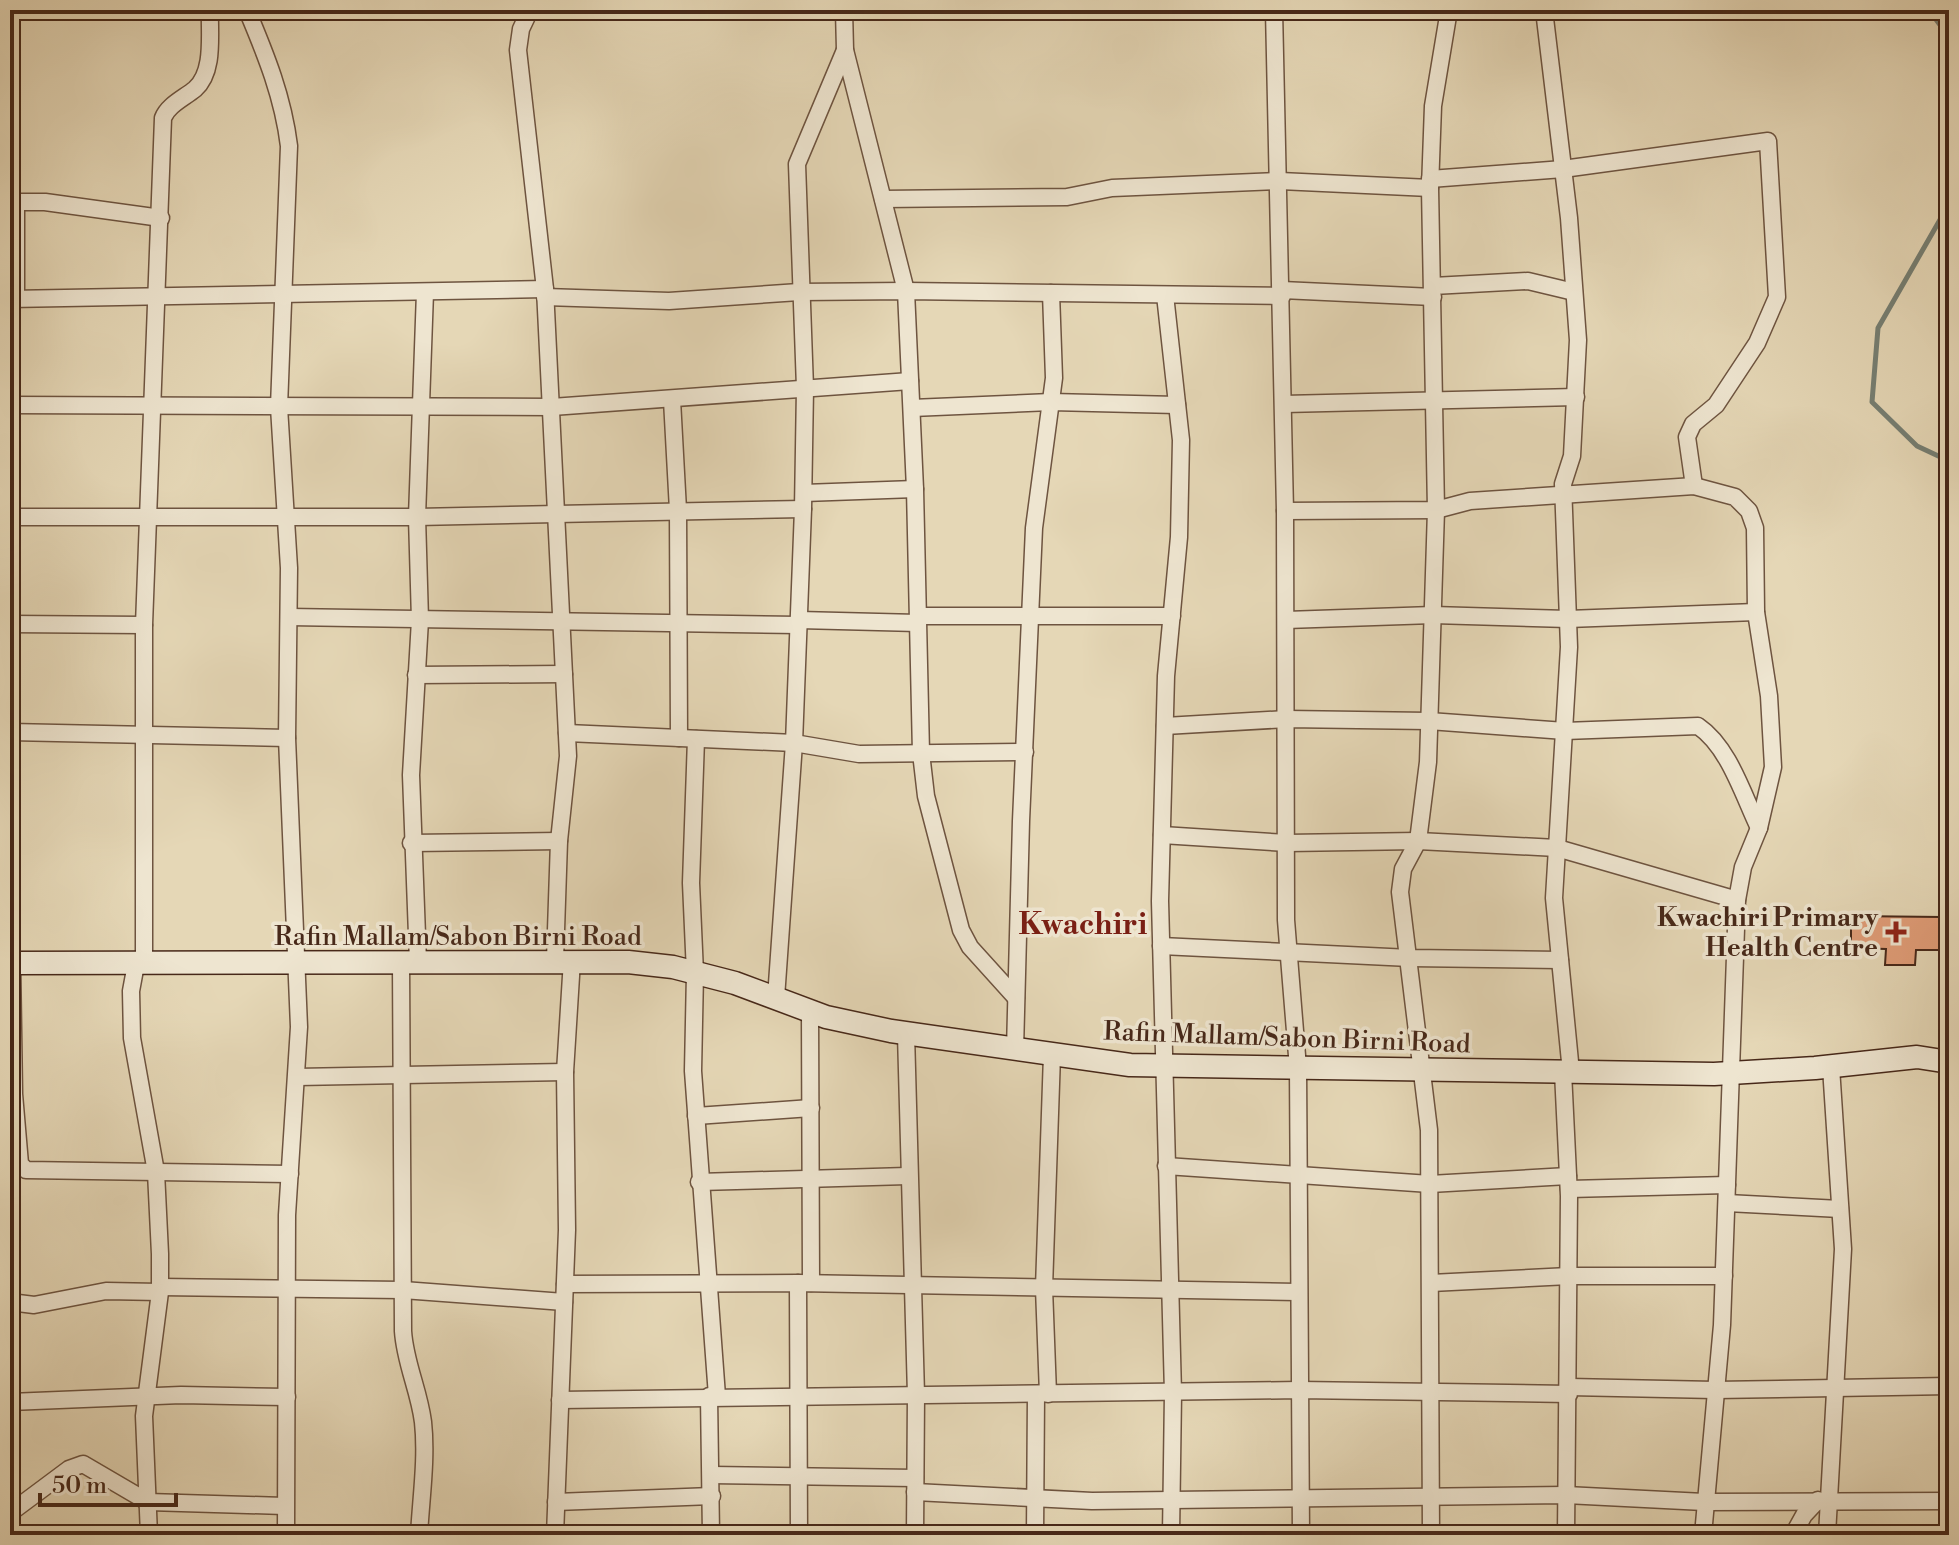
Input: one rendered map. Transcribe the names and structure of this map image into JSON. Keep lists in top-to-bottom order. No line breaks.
{"streets":{"street":["Rafin Mallam/Sabon Birni Road"]},"districts":["Kwachiri"],"places":{"health":["Kwachiri Primary Health Centre"]},"scale_bar":"50 m"}
